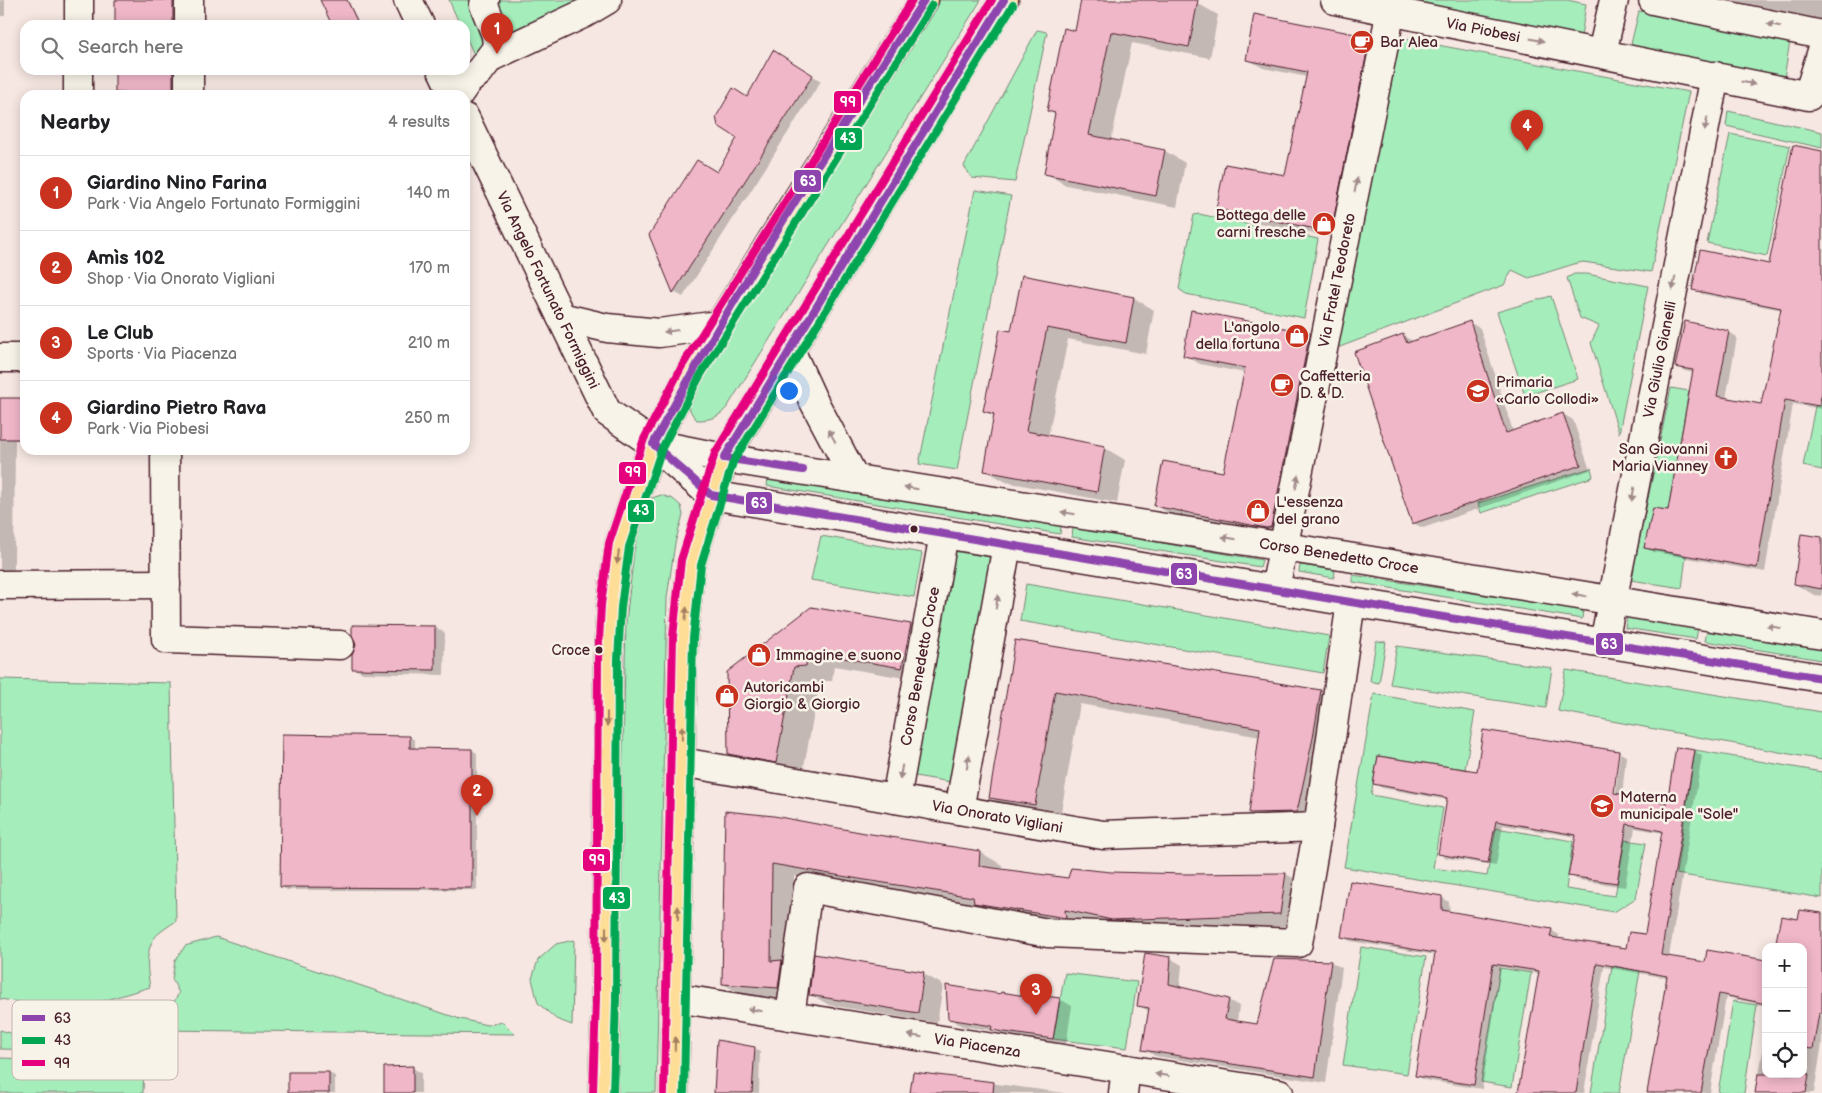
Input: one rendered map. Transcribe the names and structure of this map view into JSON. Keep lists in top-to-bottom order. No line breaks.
{"streets":{"street":["Via Piobesi","Via Fratel Teodoreto","Via Angelo Fortunato Formiggini","Via Giulio Gianelli","Corso Benedetto Croce","Via Onorato Vigliani","Via Piacenza"]},"crossings":[["Via Piobesi","Via Fratel Teodoreto"],["Via Piobesi","Via Giulio Gianelli"],["Via Fratel Teodoreto","Corso Benedetto Croce"],["Via Angelo Fortunato Formiggini","Corso Benedetto Croce"],["Via Giulio Gianelli","Corso Benedetto Croce"],["Corso Benedetto Croce","Via Onorato Vigliani"]],"one_way":["Via Fratel Teodoreto","Via Giulio Gianelli","Via Piacenza"],"places":{"cafe":["Bar Alea","Caffetteria D. & D."],"shop":["Bottega delle carni fresche","L'angolo della fortuna","L'essenza del grano","Immagine e suono","Autoricambi Giorgio & Giorgio"],"school or university":["Primaria «Carlo Collodi»","Materna municipale \"Sole\""],"church":["San Giovanni Maria Vianney"],"other":["Croce"]},"lines":["transit line 63","transit line 99","transit line 43"],"legend":["63","43","99"],"page":{"pins":["1","4","2","3"],"search":"Search here","heading":["Nearby","4 results"],"list":[{"mark":"1","name":"Giardino Nino Farina","note":"Park · Via Angelo Fortunato Formiggini","value":"140 m"},{"mark":"2","name":"Amìs 102","note":"Shop · Via Onorato Vigliani","value":"170 m"},{"mark":"3","name":"Le Club","note":"Sports · Via Piacenza","value":"210 m"},{"mark":"4","name":"Giardino Pietro Rava","note":"Park · Via Piobesi","value":"250 m"}],"map_buttons":["+","−"]}}
